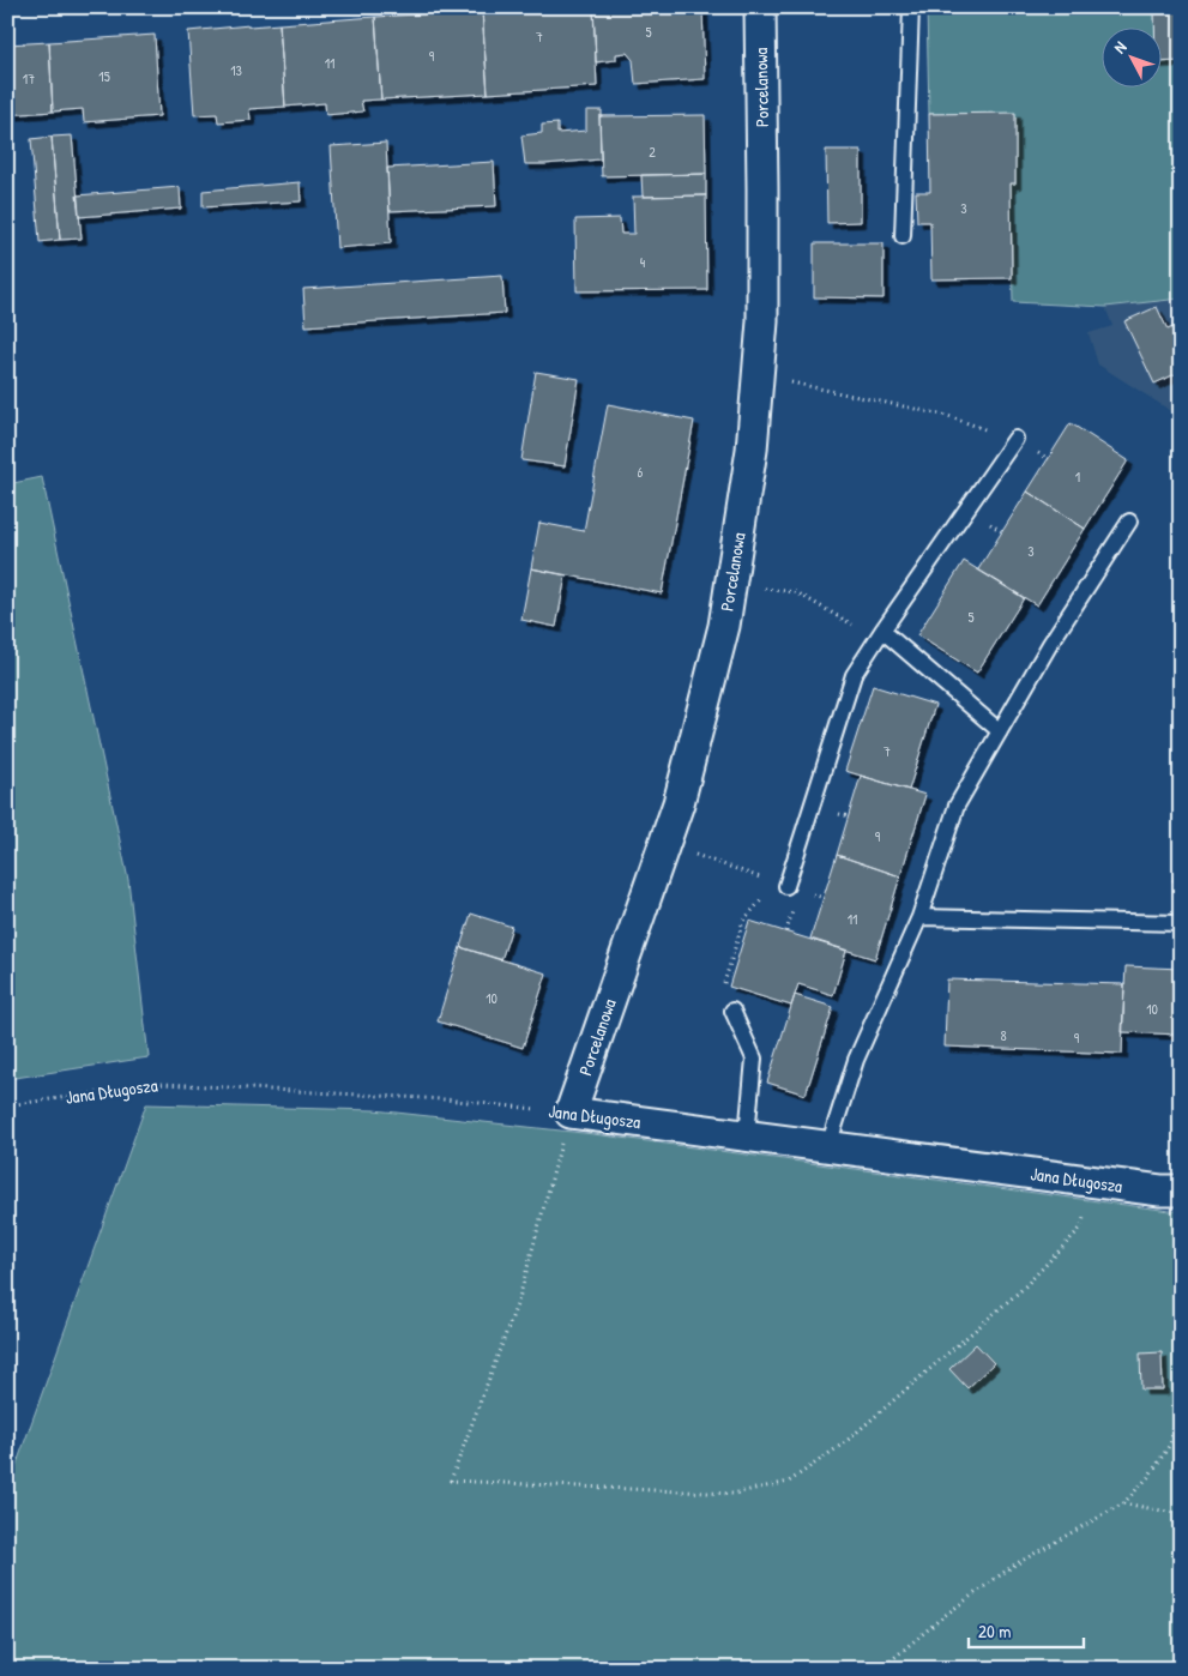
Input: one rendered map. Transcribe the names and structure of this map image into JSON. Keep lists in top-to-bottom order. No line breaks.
{"streets":{"street":["Porcelanowa","Jana Długosza"]},"crossings":[["Porcelanowa","Jana Długosza"]],"house_numbers":["5","7","9","11","13","15","17","2","3","4","6","1","3","5","7","9","11","10","10","8","9"],"scale_bar":"20 m","north":"top left"}
